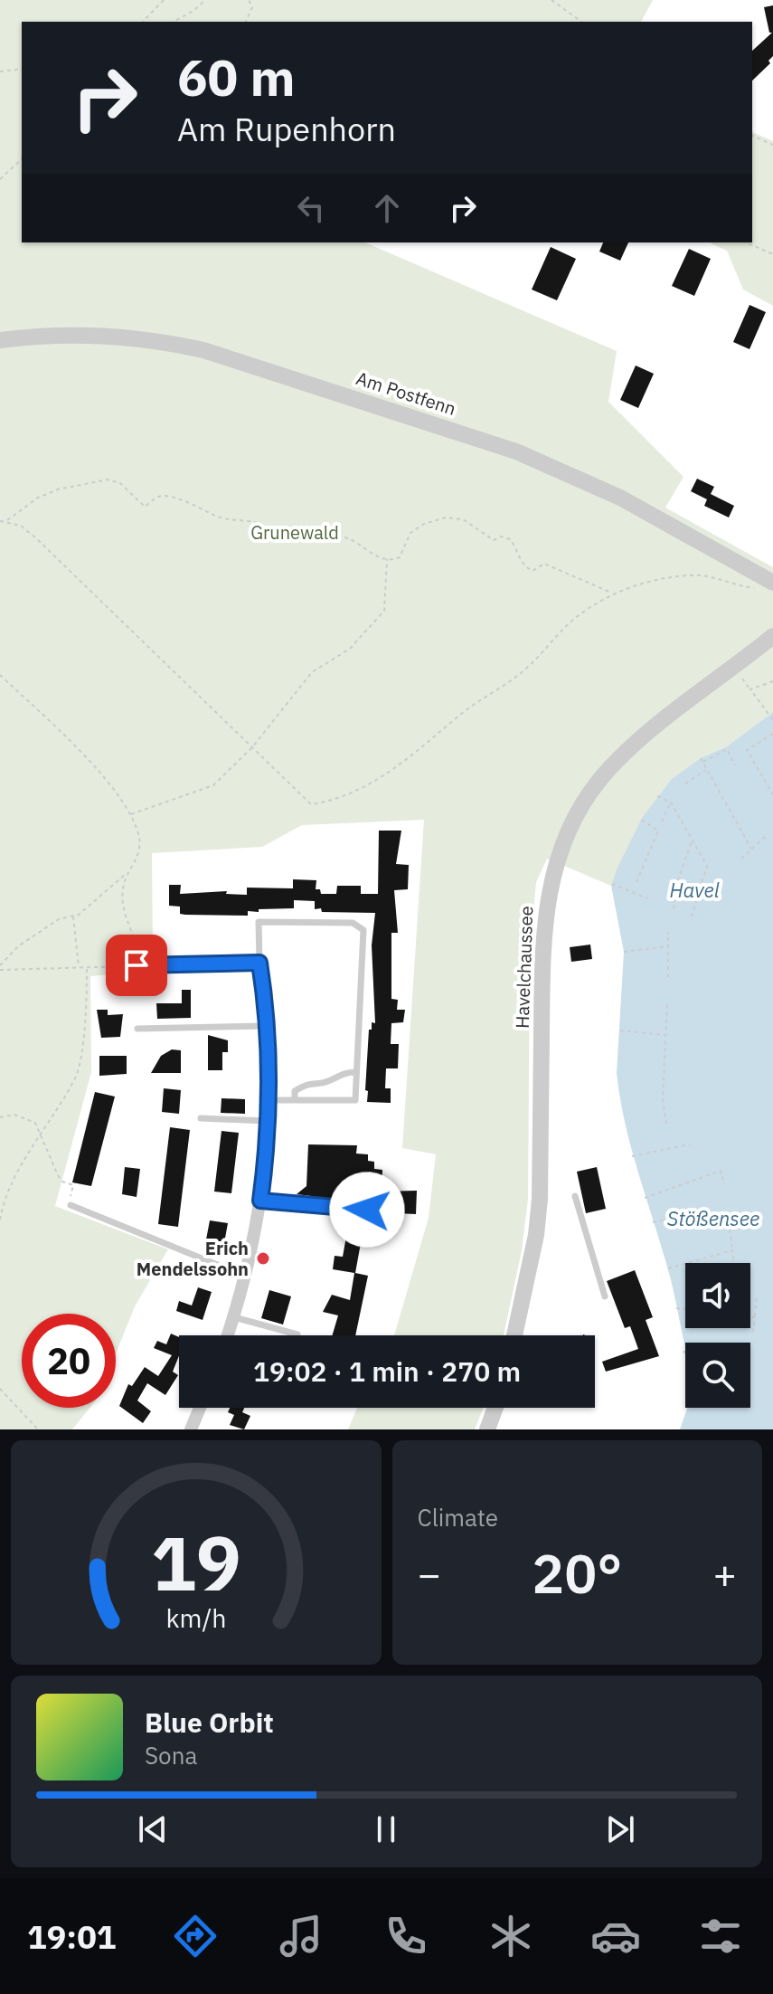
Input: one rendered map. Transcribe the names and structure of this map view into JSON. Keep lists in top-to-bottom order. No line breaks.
{"streets":{"street":["Am Postfenn","Havelchaussee"]},"water":["Havel","Stößensee"],"parks":["Grunewald"],"places":["Erich Mendelssohn"],"page":{"turn":["60 m","Am Rupenhorn"],"limit":"20","trip":"19:02 · 1 min · 270 m","tile":"Climate","heat":["−","20°","+"],"song":["Blue Orbit","Sona"],"tabs":"19:01","gauge":["19","km/h"]}}
